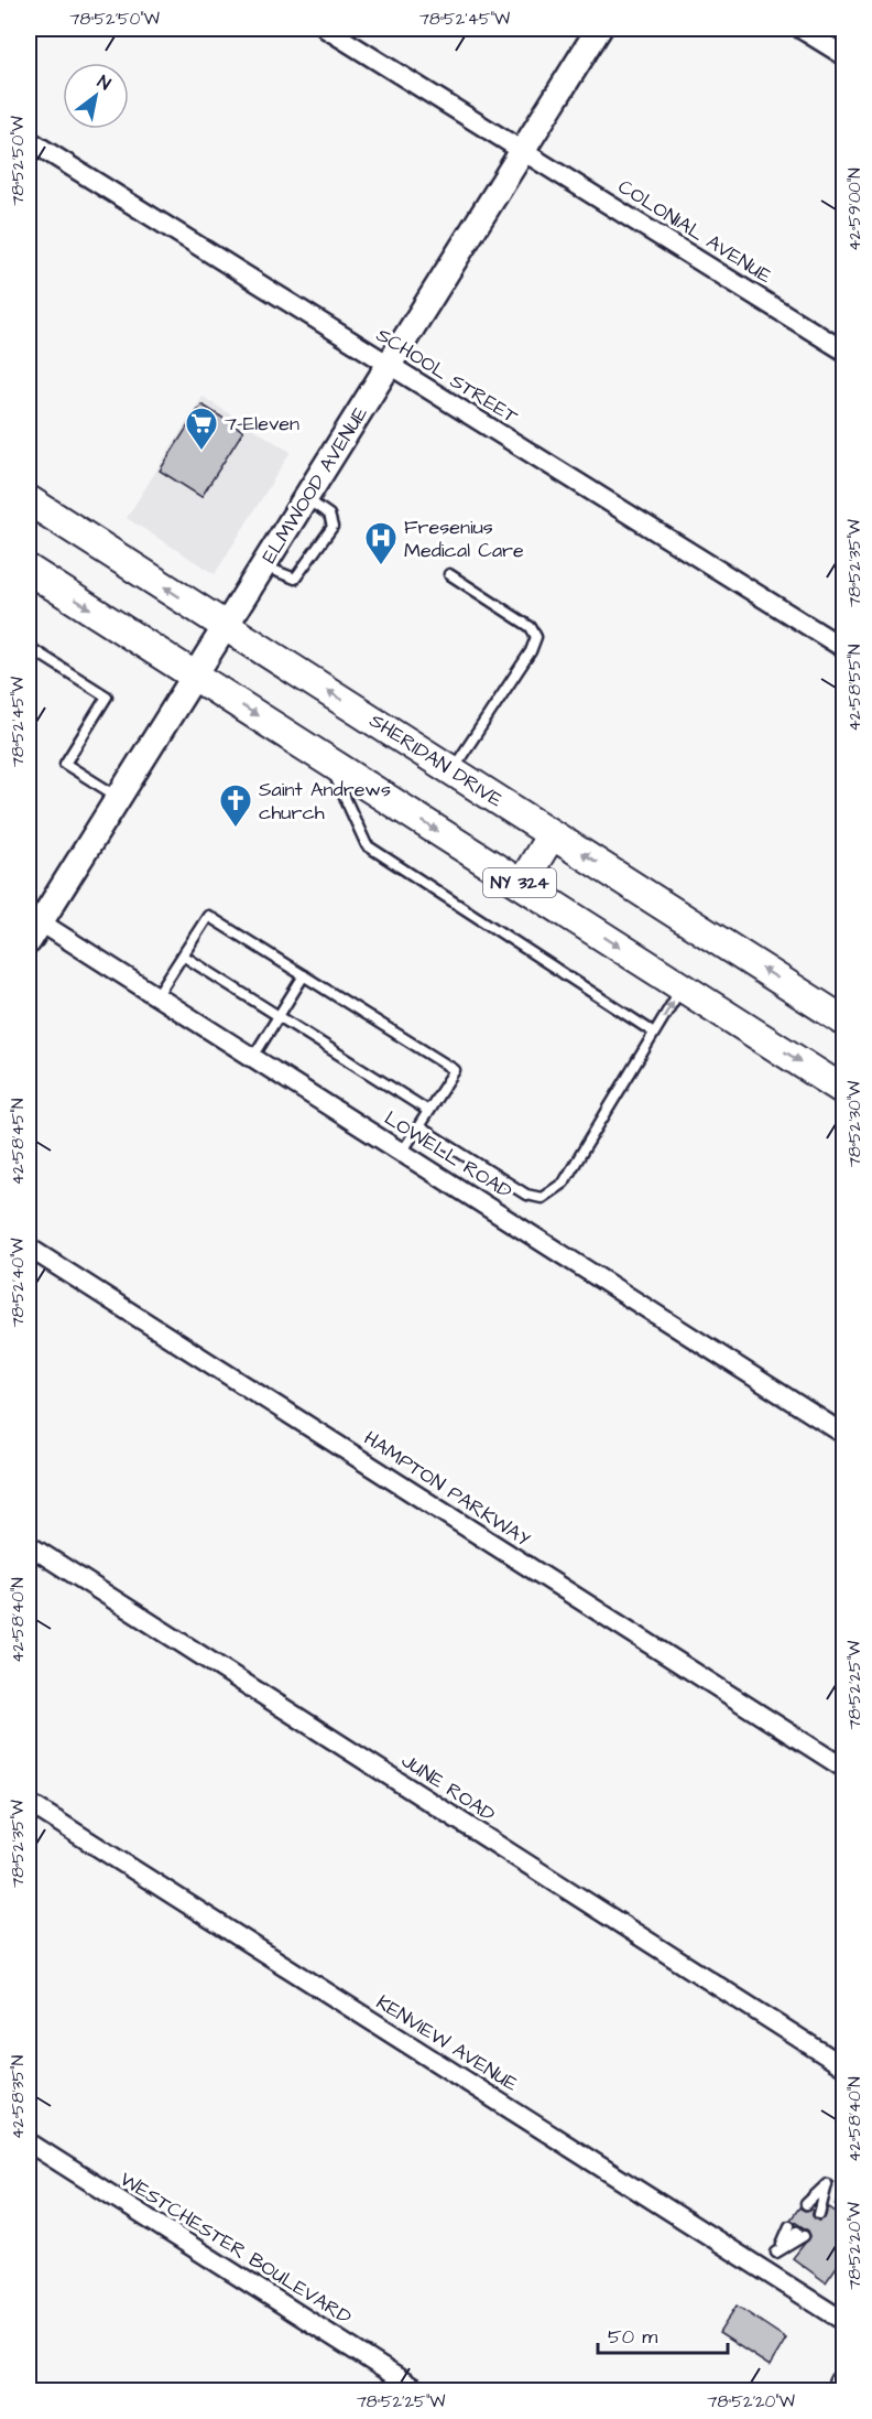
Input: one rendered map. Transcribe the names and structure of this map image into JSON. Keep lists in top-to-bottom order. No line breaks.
{"streets":{"main road":["SHERIDAN DRIVE","NY 324"],"street":["COLONIAL AVENUE","SCHOOL STREET","ELMWOOD AVENUE","LOWELL ROAD","HAMPTON PARKWAY","JUNE ROAD","KENVIEW AVENUE","WESTCHESTER BOULEVARD"]},"crossings":[["COLONIAL AVENUE","ELMWOOD AVENUE"],["SCHOOL STREET","ELMWOOD AVENUE"],["ELMWOOD AVENUE","SHERIDAN DRIVE"],["ELMWOOD AVENUE","NY 324"],["ELMWOOD AVENUE","LOWELL ROAD"]],"places":{"supermarket":["7-Eleven"],"hospital":["Fresenius Medical Care"],"church":["Saint Andrews church"]},"scale_bar":"50 m","north":"top right","coordinates":["78°52'50\"W","78°52'45\"W","42°59'00\"N","78°52'35\"W","42°58'55\"N","78°52'30\"W","42°58'45\"N","78°52'40\"W","42°58'40\"N","78°52'25\"W","42°58'35\"N","78°52'20\"W"]}
